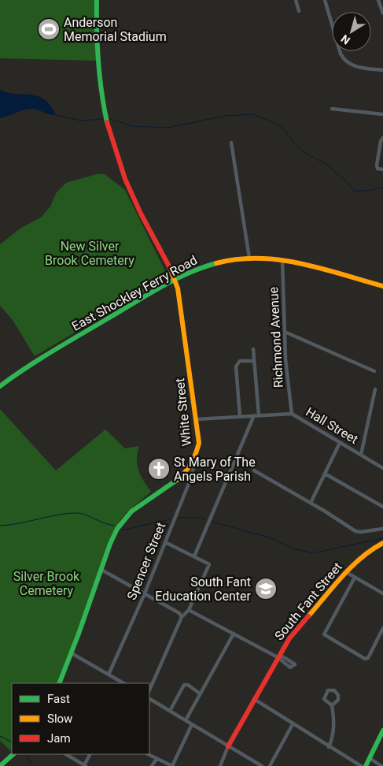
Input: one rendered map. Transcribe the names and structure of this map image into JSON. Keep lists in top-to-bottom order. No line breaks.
{"streets":{"main road":["East Shockley Ferry Road","White Street","South Fant Street"],"street":["Richmond Avenue","Hall Street","Spencer Street"]},"crossings":[["East Shockley Ferry Road","Richmond Avenue"],["East Shockley Ferry Road","White Street"],["Richmond Avenue","Hall Street"],["White Street","Hall Street"],["White Street","Spencer Street"]],"parks":["New Silver Brook Cemetery","Silver Brook Cemetery"],"places":{"sports":["Anderson Memorial Stadium"],"church":["St Mary of The Angels Parish"],"school or university":["South Fant Education Center"]},"legend":["Fast","Slow","Jam"],"north":"bottom left"}
